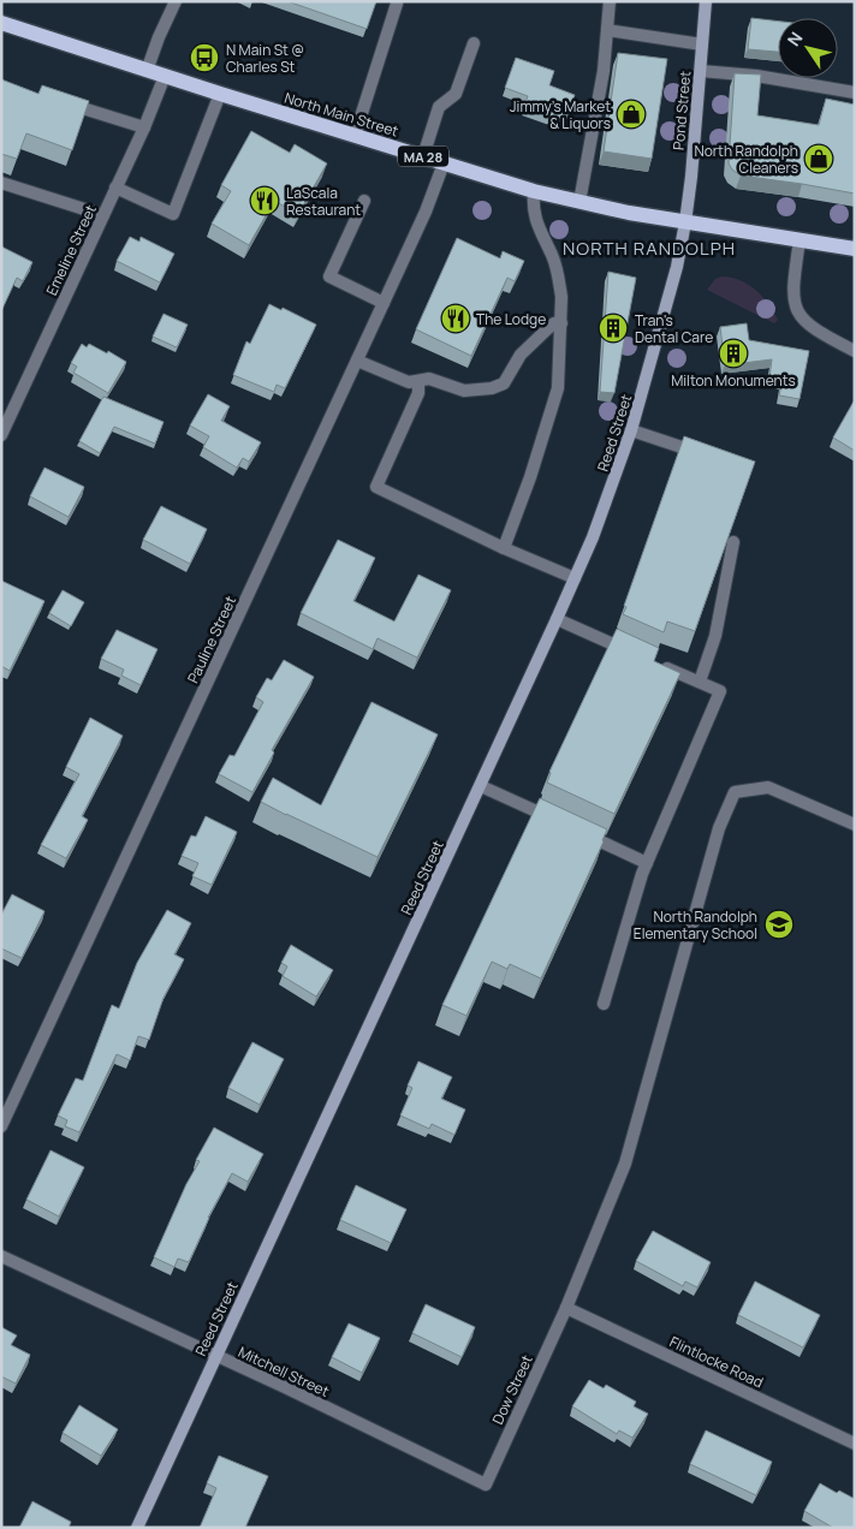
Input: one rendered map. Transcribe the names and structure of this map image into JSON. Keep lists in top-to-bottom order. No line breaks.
{"streets":{"main road":["Pond Street","North Main Street","MA 28","Reed Street"],"street":["Emeline Street","Pauline Street","Flintlocke Road","Mitchell Street","Dow Street"]},"crossings":[["Pond Street","North Main Street"],["Pond Street","Reed Street"],["North Main Street","Emeline Street"],["North Main Street","Reed Street"],["North Main Street","Pauline Street"],["Reed Street","Mitchell Street"],["Flintlocke Road","Dow Street"],["Mitchell Street","Dow Street"]],"districts":["NORTH RANDOLPH"],"places":{"bus stop":["N Main St @ Charles St"],"shop":["Jimmy's Market & Liquors","North Randolph Cleaners"],"restaurant":["LaScala Restaurant","The Lodge"],"building":["Tran's Dental Care","Milton Monuments"],"school or university":["North Randolph Elementary School"]},"north":"top left"}
